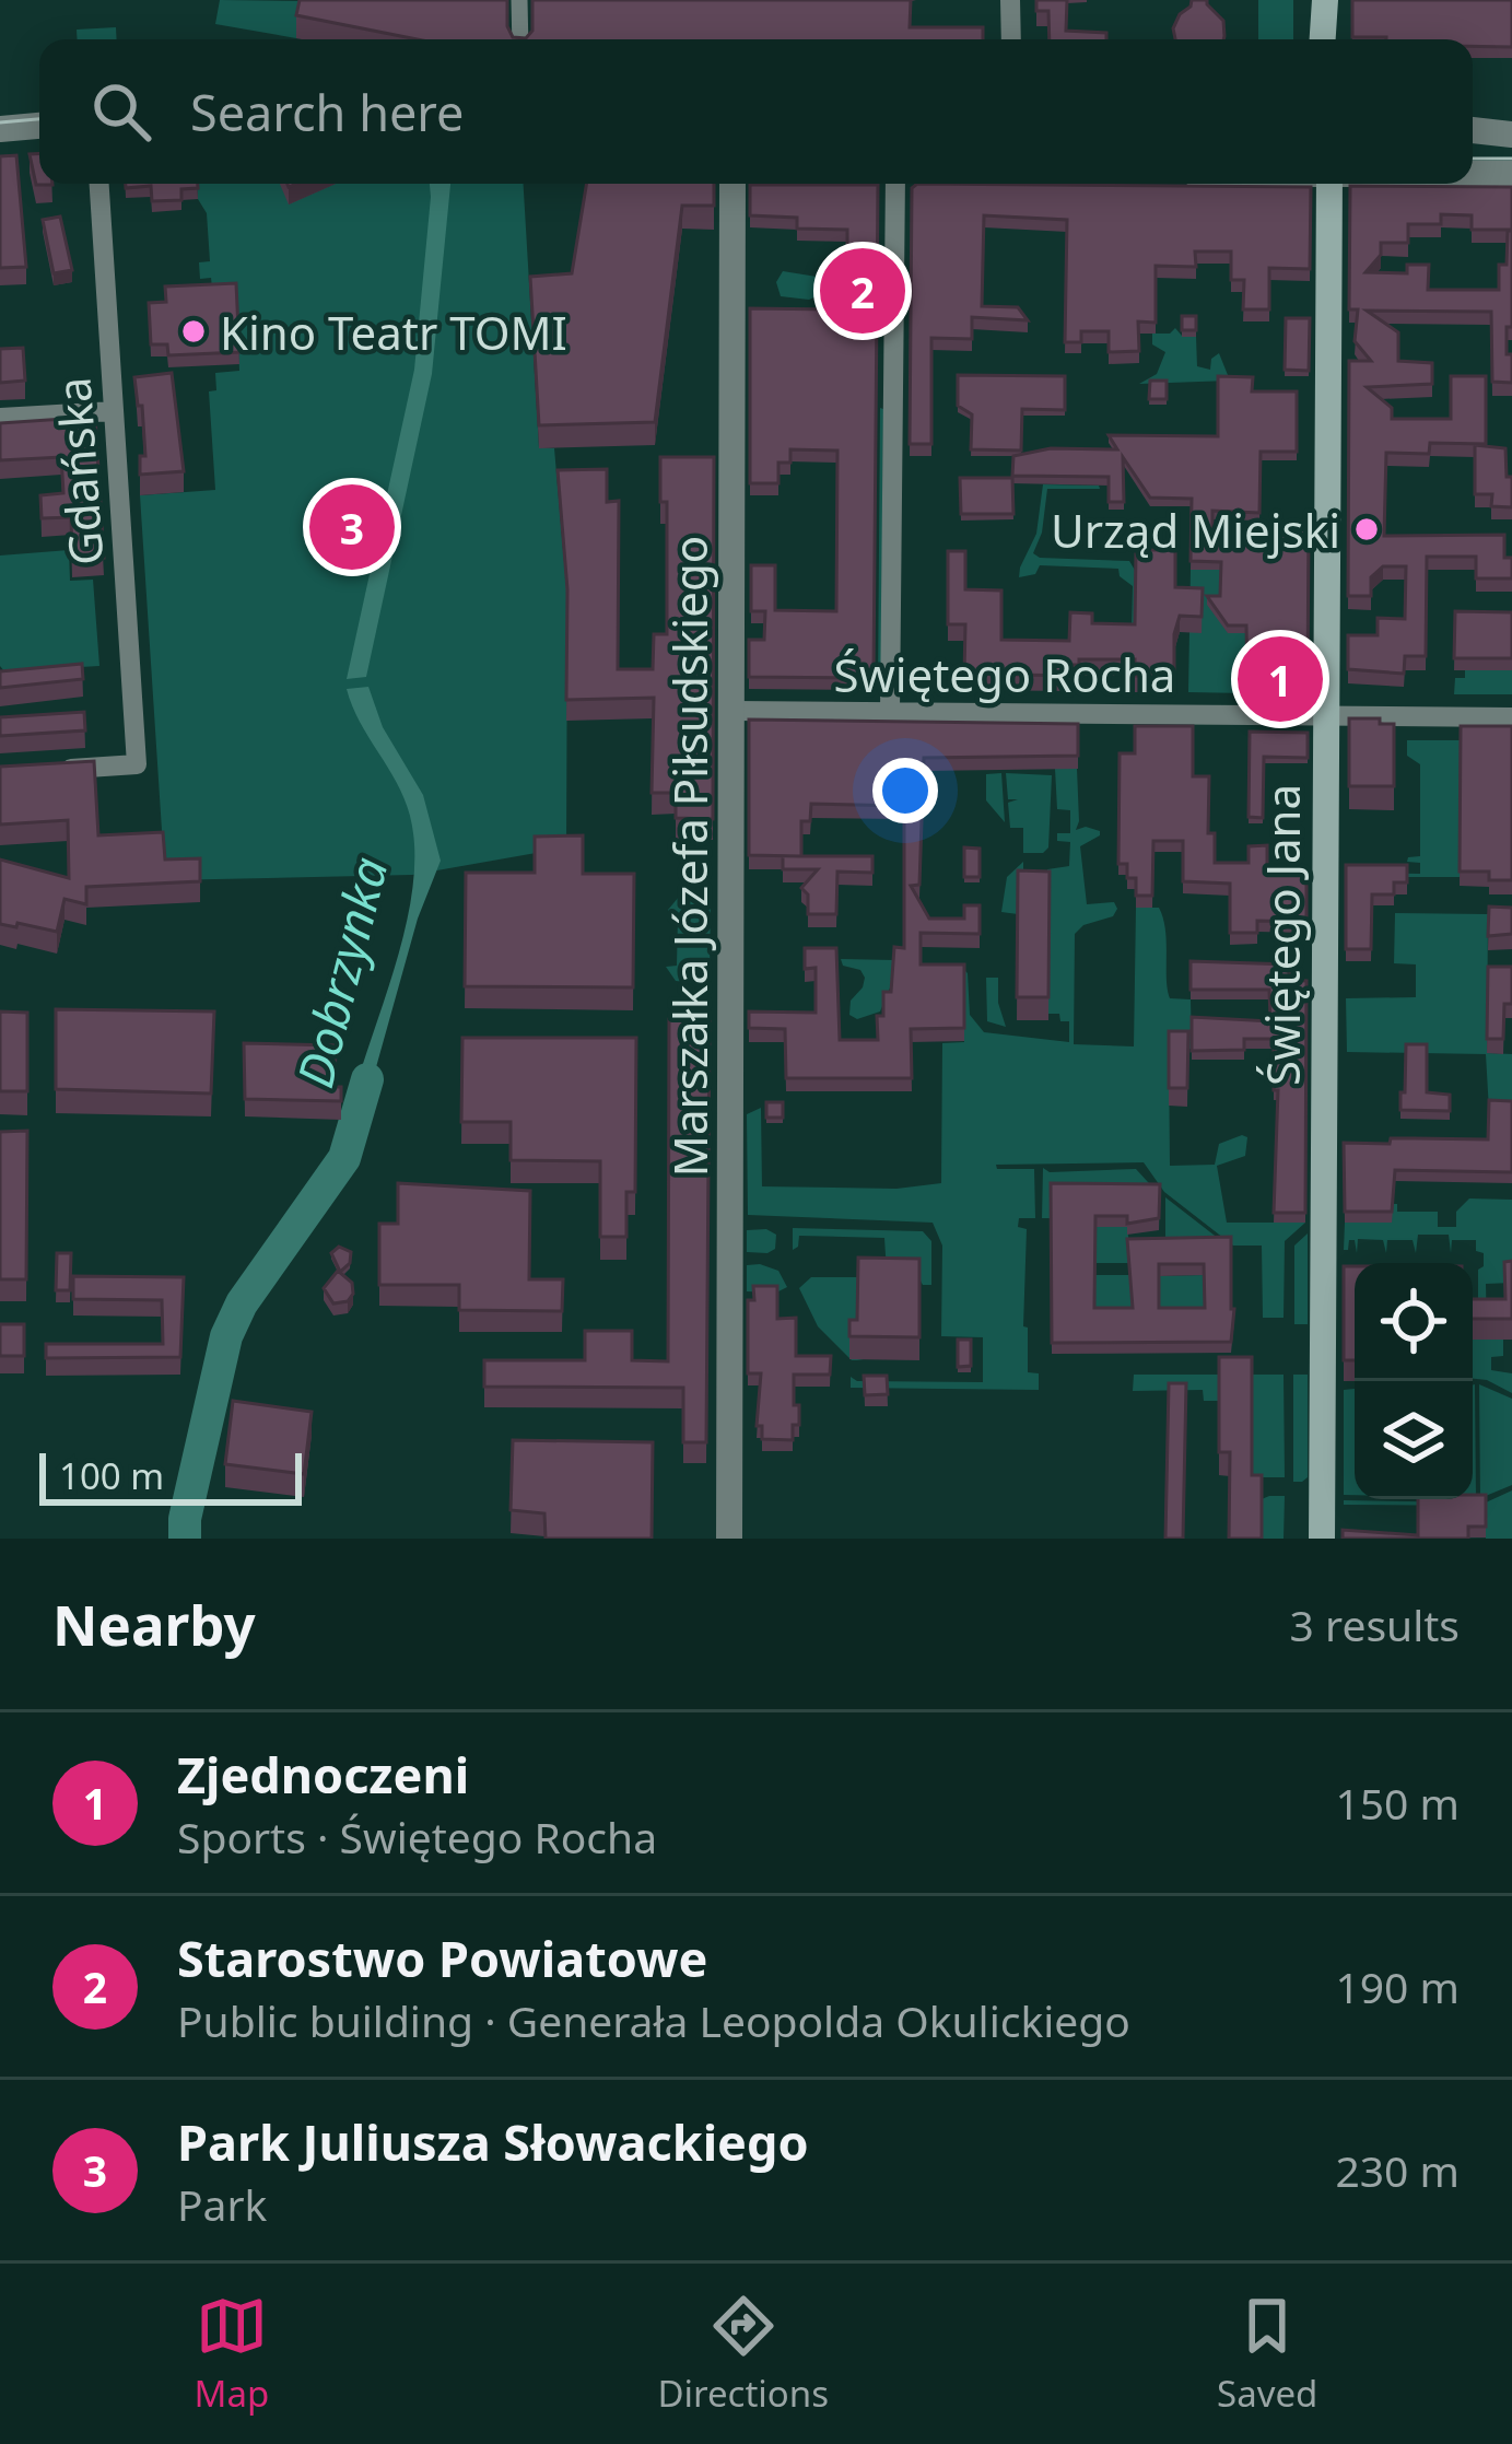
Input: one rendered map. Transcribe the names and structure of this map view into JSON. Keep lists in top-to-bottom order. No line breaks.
{"streets":{"main road":["Świętego Jana"],"street":["Gdańska","Świętego Rocha","Marszałka Józefa Piłsudskiego"]},"crossings":[["Świętego Rocha","Marszałka Józefa Piłsudskiego"],["Świętego Rocha","Świętego Jana"]],"water":["Dobrzynka"],"places":["Kino Teatr TOMI","Urząd Miejski"],"scale_bar":"100 m","page":{"search":"Search here","pins":["2","3","1"],"scale":"100 m","heading":["Nearby","3 results"],"list":[{"mark":"1","name":"Zjednoczeni","note":"Sports · Świętego Rocha","value":"150 m"},{"mark":"2","name":"Starostwo Powiatowe","note":"Public building · Generała Leopolda Okulickiego","value":"190 m"},{"mark":"3","name":"Park Juliusza Słowackiego","note":"Park","value":"230 m"}],"nav":["Map","Directions","Saved"]}}
